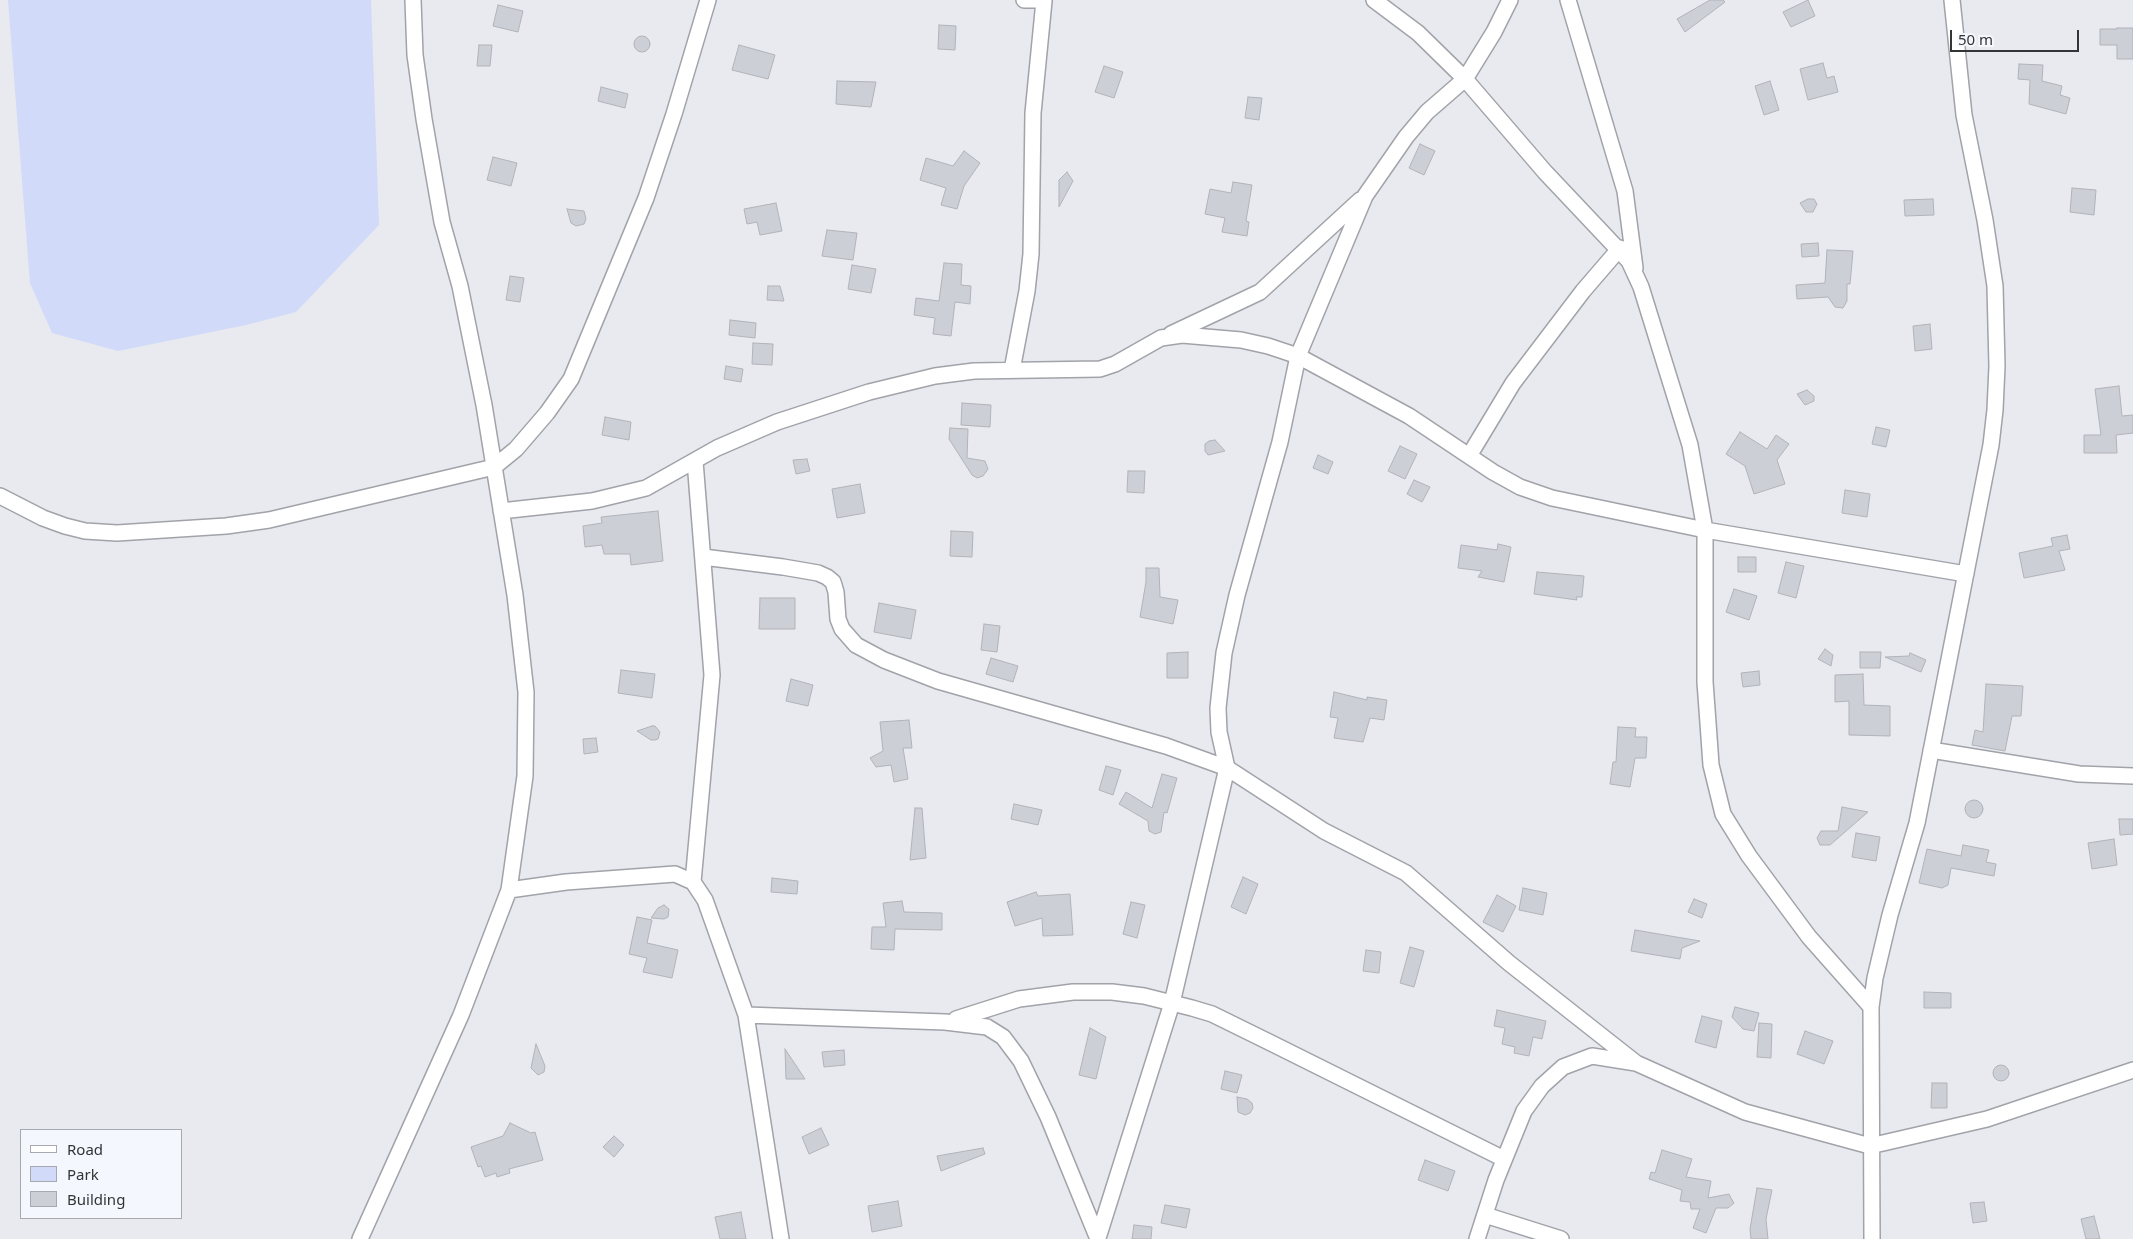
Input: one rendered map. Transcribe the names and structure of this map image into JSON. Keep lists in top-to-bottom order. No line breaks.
{"legend":["Road","Park","Building"],"scale_bar":"50 m"}
